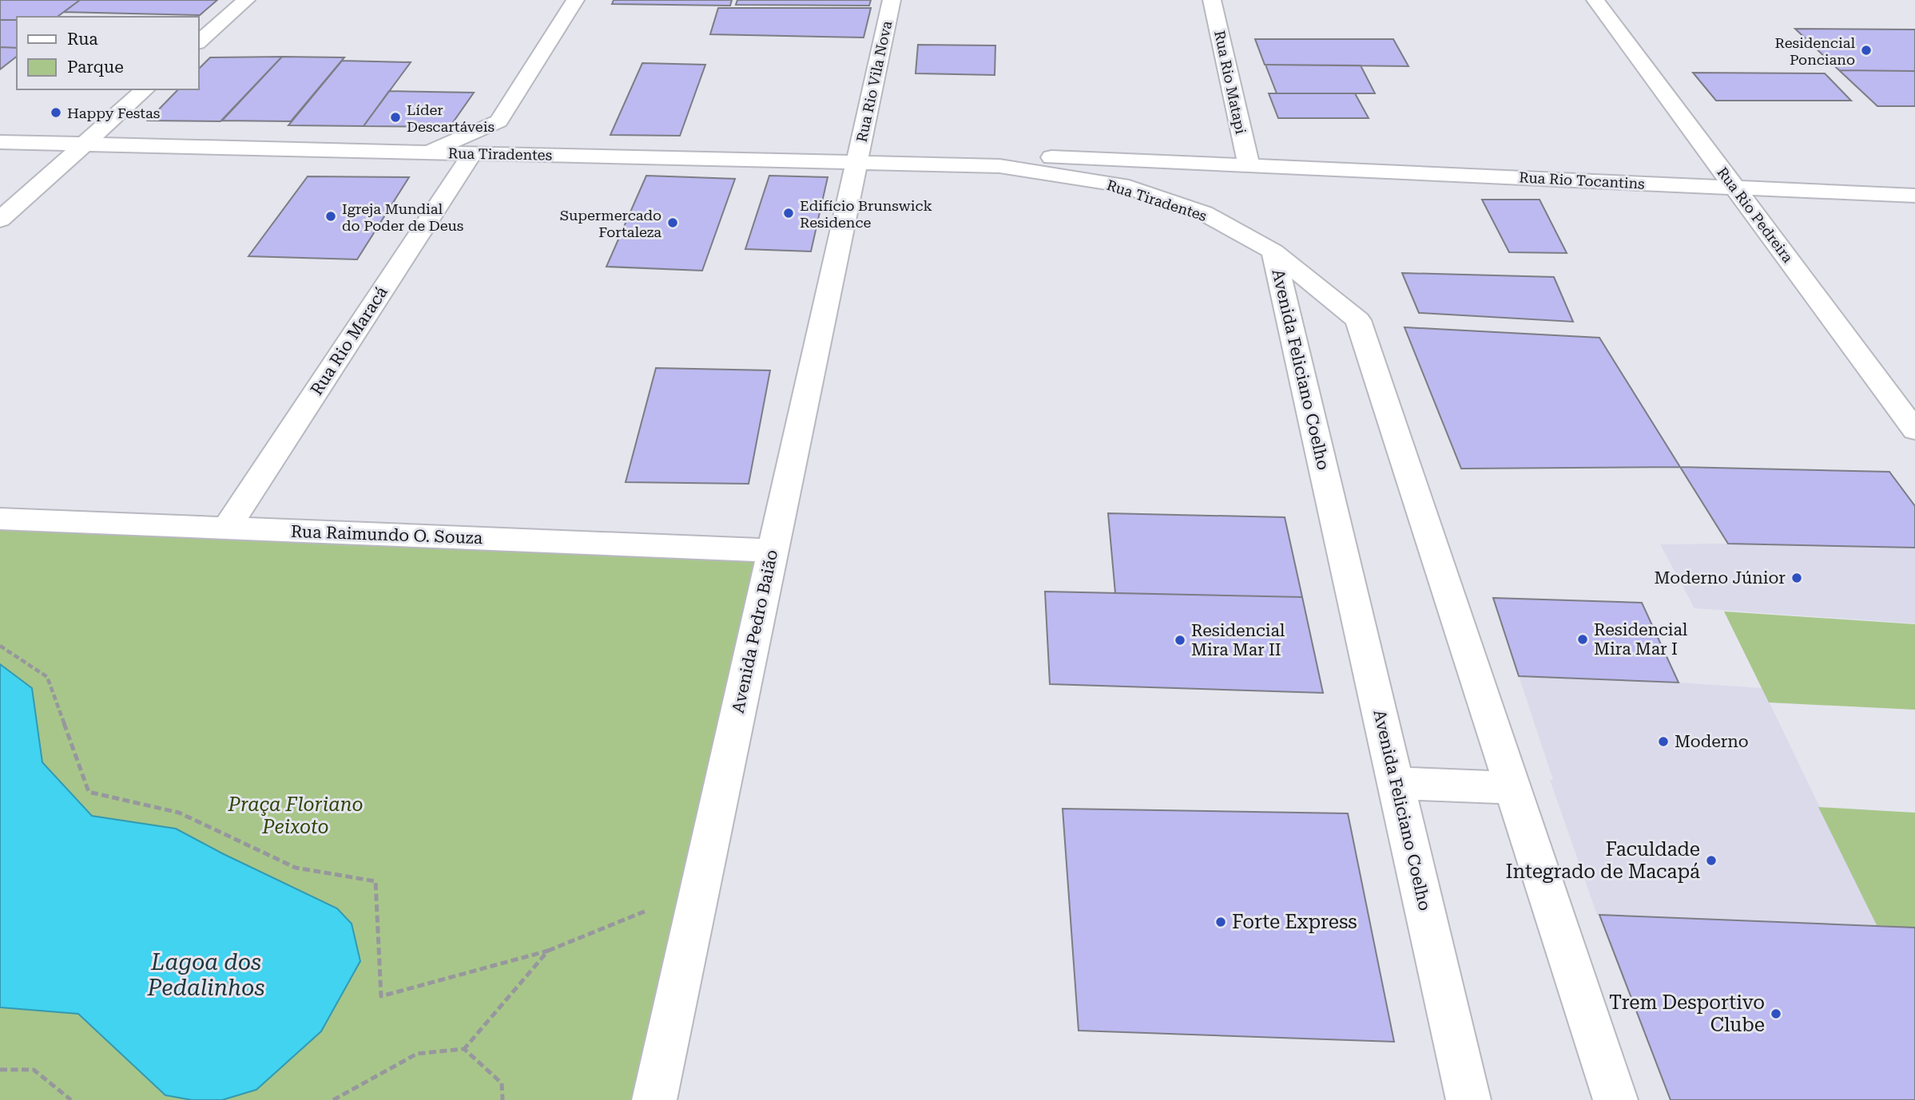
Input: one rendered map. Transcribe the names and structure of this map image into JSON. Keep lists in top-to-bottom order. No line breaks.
{"streets":{"street":["Rua Rio Vila Nova","Rua Rio Matapi","Rua Tiradentes","Rua Rio Tocantins","Rua Rio Pedreira","Rua Rio Maracá","Avenida Feliciano Coelho","Rua Raimundo O. Souza","Avenida Pedro Baião"]},"crossings":[["Rua Rio Vila Nova","Rua Tiradentes"],["Rua Rio Vila Nova","Avenida Pedro Baião"],["Rua Rio Matapi","Rua Tiradentes"],["Rua Rio Matapi","Rua Rio Tocantins"],["Rua Tiradentes","Rua Rio Tocantins"],["Rua Tiradentes","Rua Rio Maracá"],["Rua Tiradentes","Avenida Feliciano Coelho"],["Rua Tiradentes","Avenida Pedro Baião"],["Rua Rio Tocantins","Rua Rio Pedreira"],["Rua Rio Maracá","Rua Raimundo O. Souza"],["Rua Raimundo O. Souza","Avenida Pedro Baião"]],"water":["Lagoa dos Pedalinhos"],"parks":["Praça Floriano Peixoto"],"places":["Residencial Ponciano","Happy Festas","Líder Descartáveis","Edifício Brunswick Residence","Igreja Mundial do Poder de Deus","Supermercado Fortaleza","Moderno Júnior","Residencial Mira Mar I","Residencial Mira Mar II","Moderno","Faculdade Integrado de Macapá","Forte Express","Trem Desportivo Clube"],"legend":["Rua","Parque"]}
